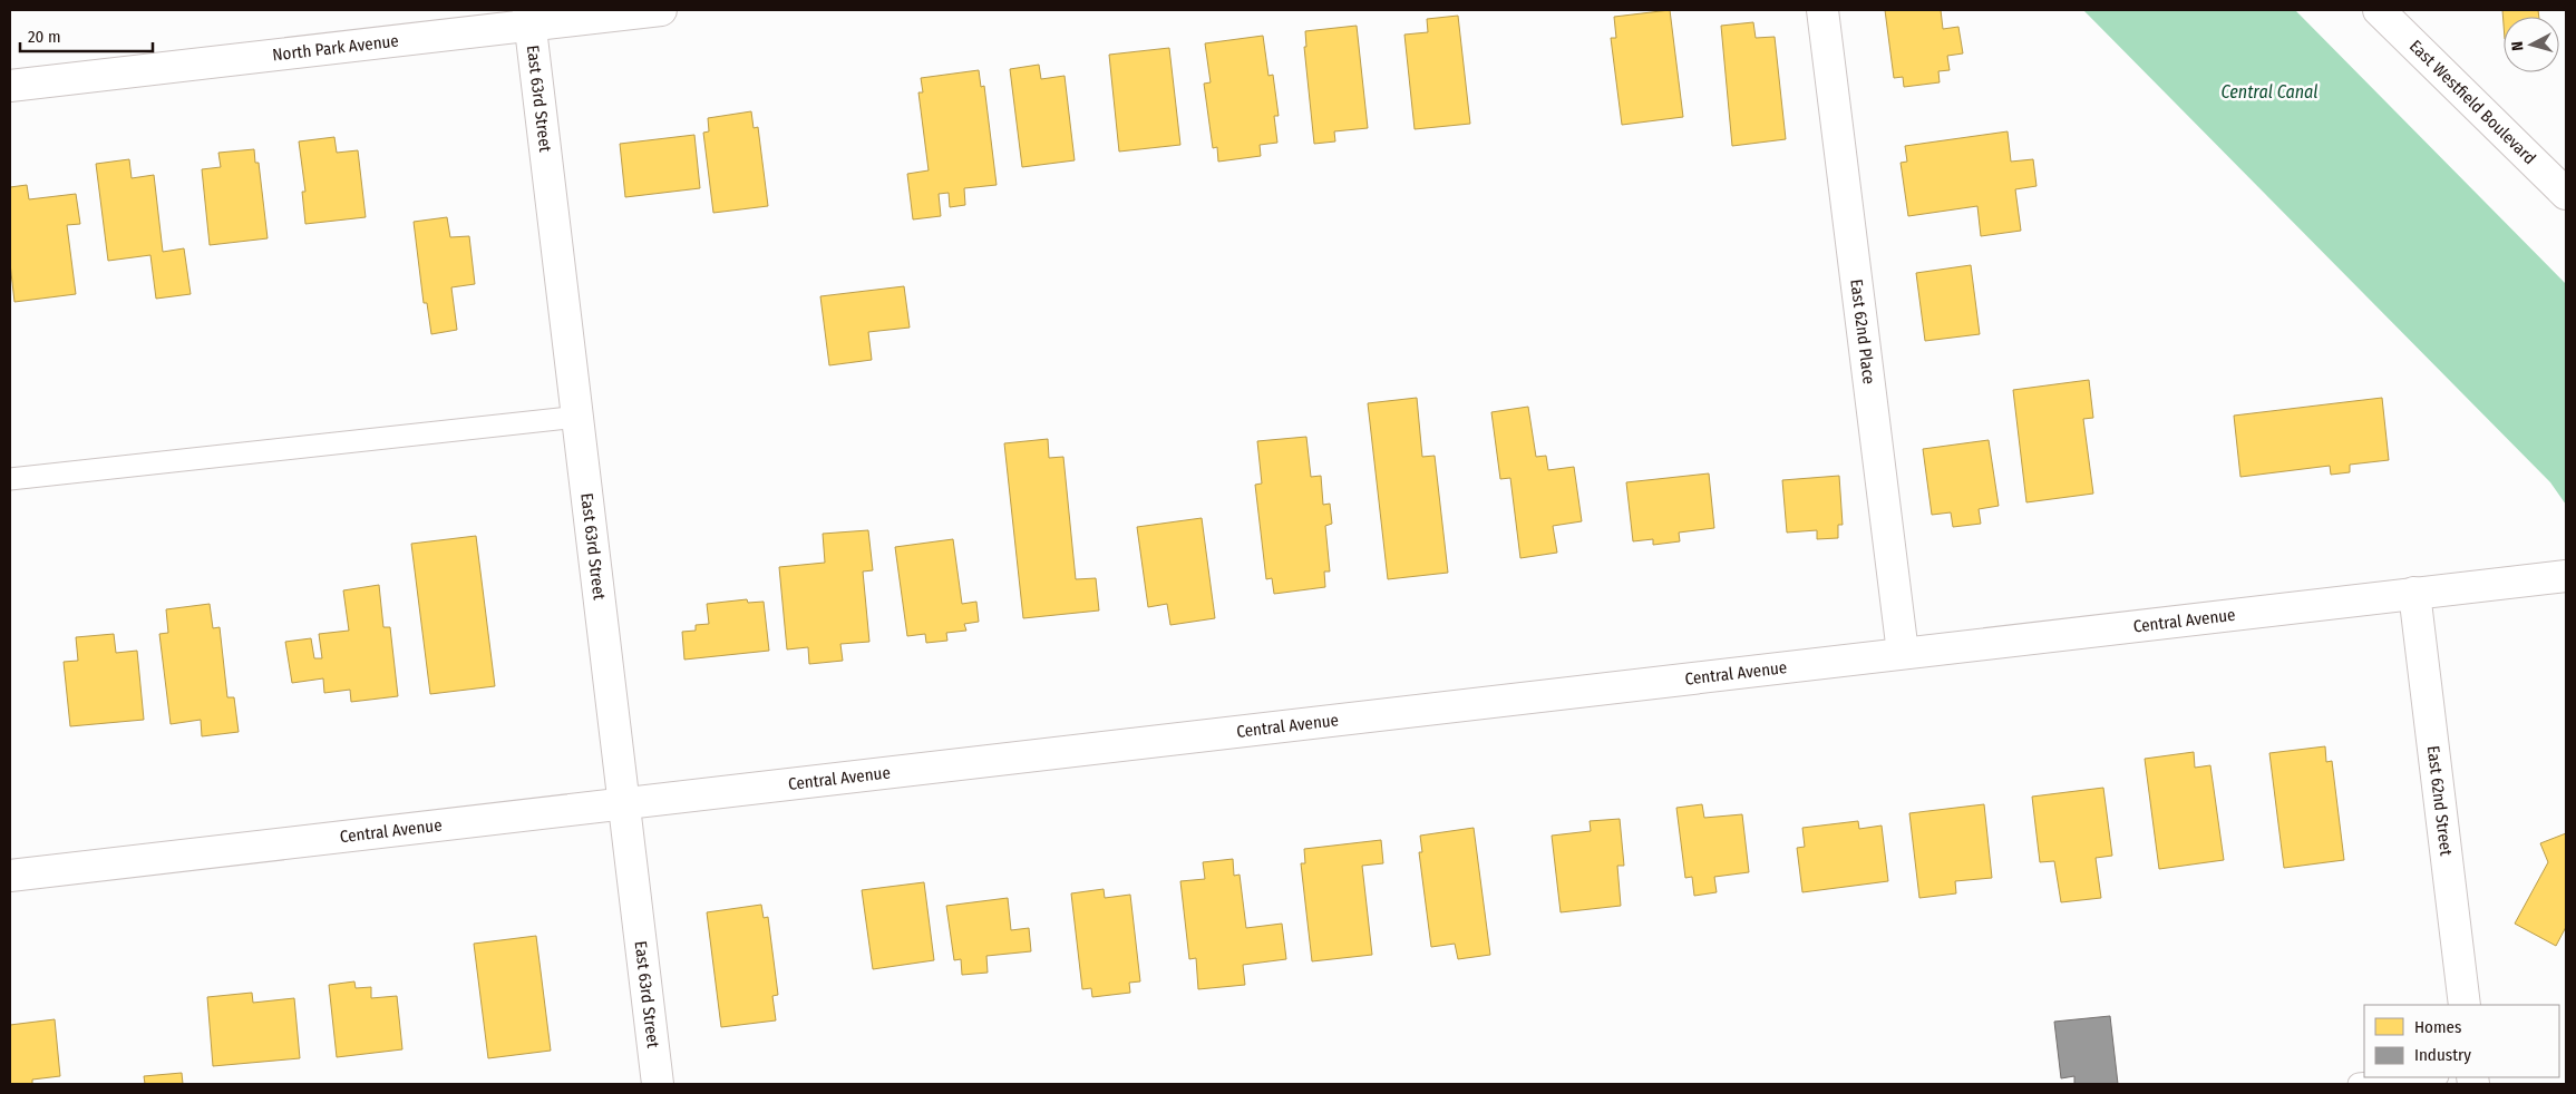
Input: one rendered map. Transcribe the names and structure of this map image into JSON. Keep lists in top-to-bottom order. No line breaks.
{"streets":{"street":["North Park Avenue","East 63rd Street","East Westfield Boulevard","East 62nd Place","Central Avenue","East 62nd Street"]},"crossings":[["North Park Avenue","East 63rd Street"],["East 63rd Street","Central Avenue"],["East 62nd Place","Central Avenue"],["Central Avenue","East 62nd Street"]],"water":["Central Canal"],"legend":["Homes","Industry"],"scale_bar":"20 m","north":"left"}
